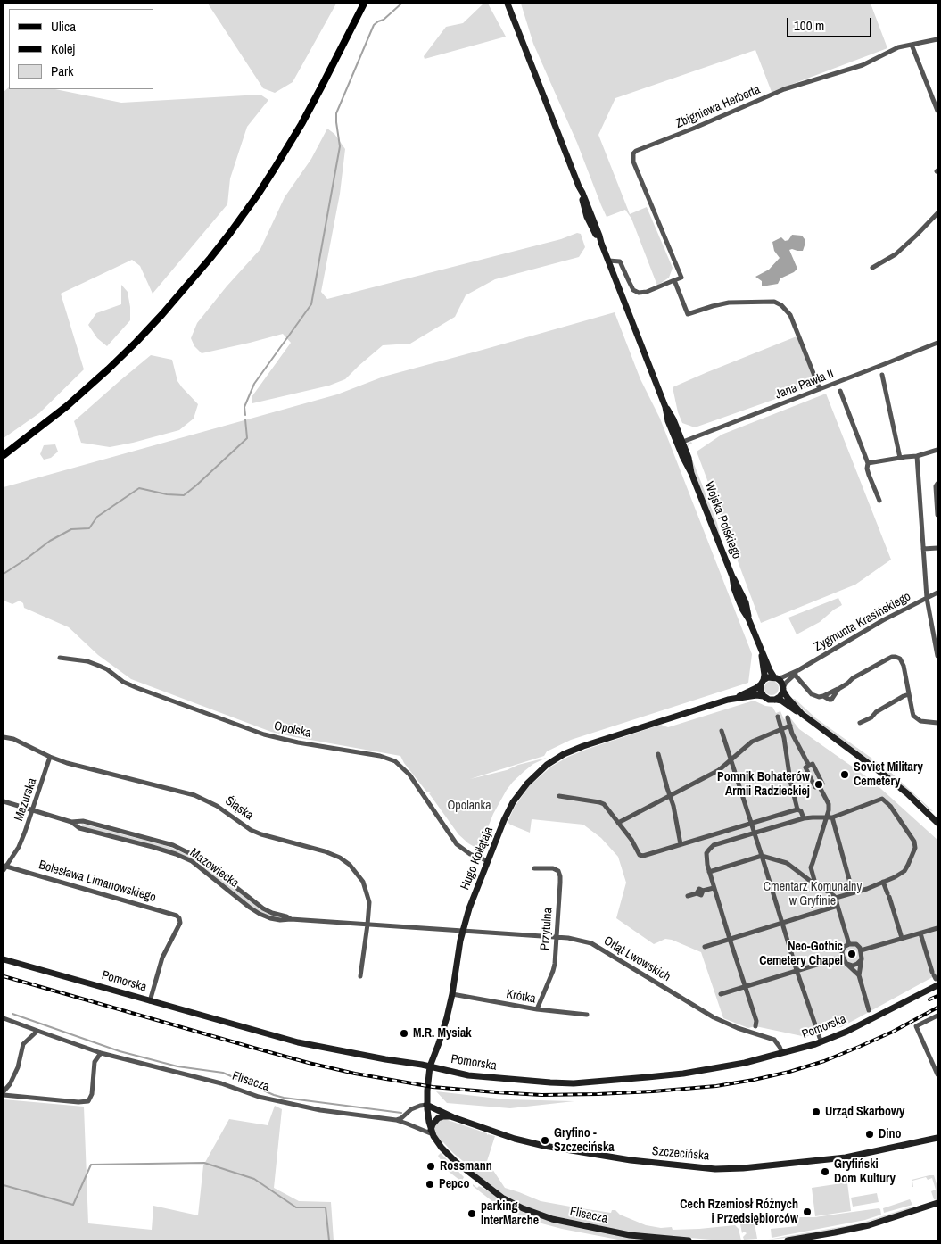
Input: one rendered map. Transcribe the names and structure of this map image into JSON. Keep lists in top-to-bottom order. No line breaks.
{"streets":{"street":["Zbigniewa Herberta","Jana Pawła II","Wojska Polskiego","Zygmunta Krasińskiego","Opolska","Mazurska","Śląska","Hugo Kołłątaja","Mazowiecka","Bolesława Limanowskiego","Przytulna","Orląt Lwowskich","Pomorska","Krótka","Flisacza","Szczecińska"]},"crossings":[["Jana Pawła II","Wojska Polskiego"],["Wojska Polskiego","Zygmunta Krasińskiego"],["Wojska Polskiego","Hugo Kołłątaja"],["Zygmunta Krasińskiego","Hugo Kołłątaja"],["Opolska","Hugo Kołłątaja"],["Mazurska","Śląska"],["Mazurska","Mazowiecka"],["Mazurska","Bolesława Limanowskiego"],["Śląska","Mazowiecka"],["Hugo Kołłątaja","Mazowiecka"],["Hugo Kołłątaja","Orląt Lwowskich"],["Hugo Kołłątaja","Pomorska"],["Hugo Kołłątaja","Krótka"],["Hugo Kołłątaja","Flisacza"],["Hugo Kołłątaja","Szczecińska"],["Mazowiecka","Orląt Lwowskich"],["Bolesława Limanowskiego","Pomorska"],["Przytulna","Orląt Lwowskich"],["Przytulna","Krótka"],["Orląt Lwowskich","Pomorska"],["Flisacza","Szczecińska"]],"parks":["Opolanka","Cmentarz Komunalny w Gryfinie"],"places":["Soviet Military Cemetery","Pomnik Bohaterów Armii Radzieckiej","Neo-Gothic Cemetery Chapel","M.R. Mysiak","Urząd Skarbowy","Dino","Gryfino - Szczecińska","Rossmann","Gryfiński Dom Kultury","Pepco","Cech Rzemiosł Różnych i Przedsiębiorców","parking InterMarche"],"legend":["Ulica","Kolej","Park"],"scale_bar":"100 m"}
